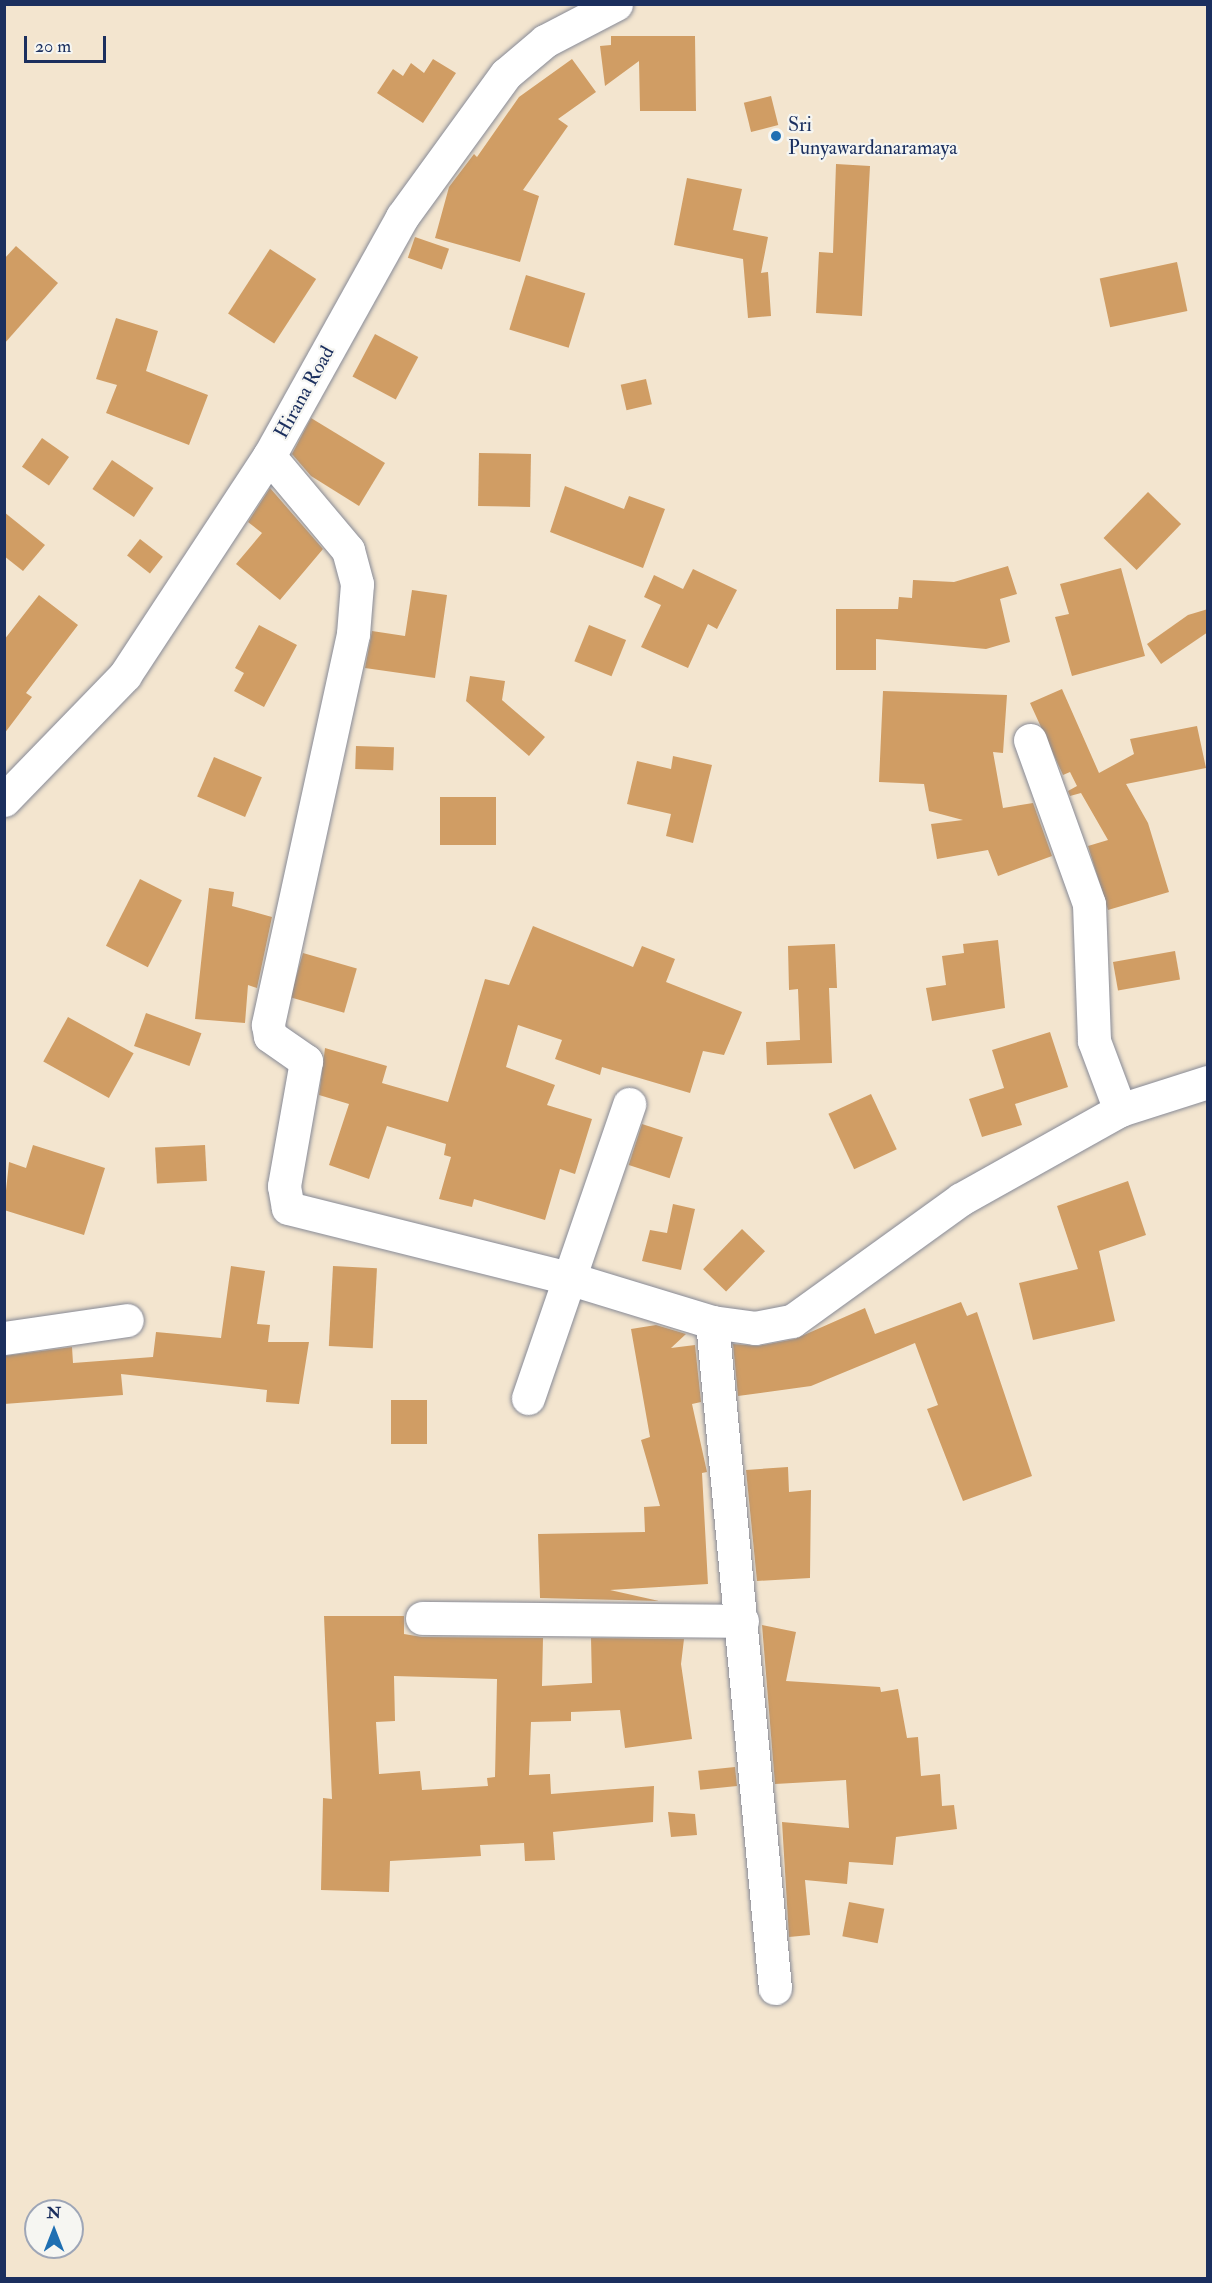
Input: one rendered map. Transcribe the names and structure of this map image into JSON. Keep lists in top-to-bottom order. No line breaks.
{"streets":{"street":["Hirana Road"]},"places":["Sri Punyawardanaramaya"],"scale_bar":"20 m","north":"top"}
